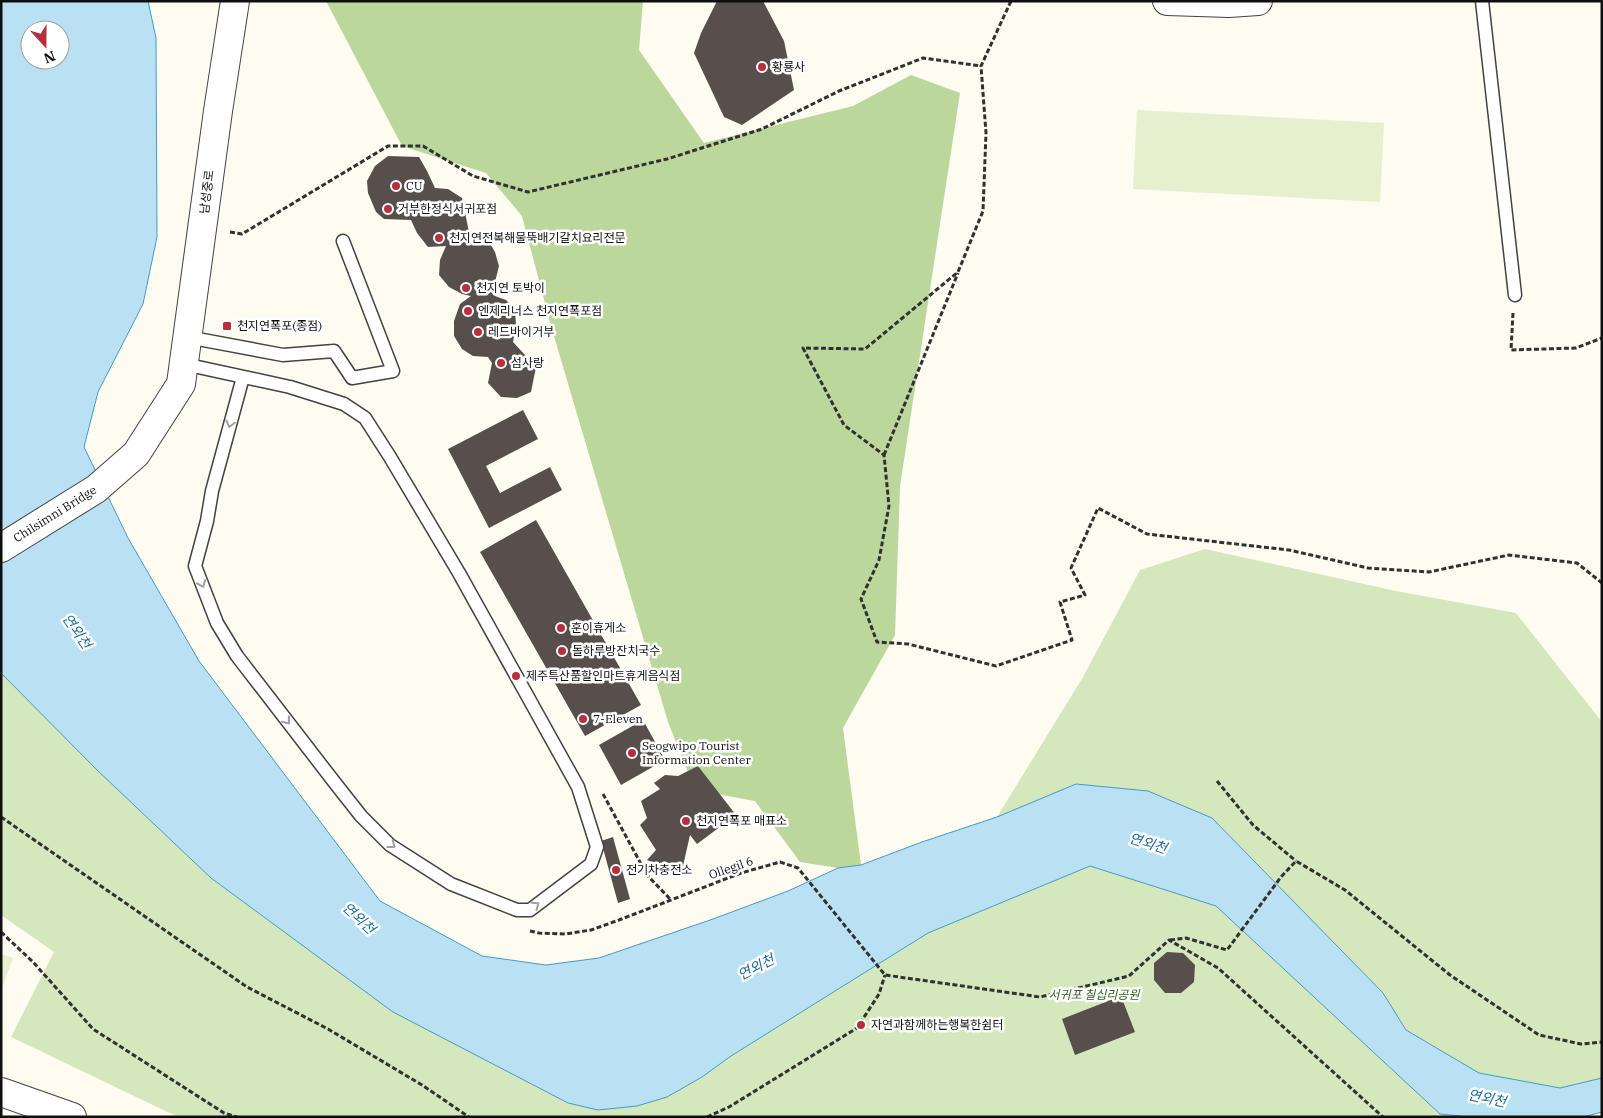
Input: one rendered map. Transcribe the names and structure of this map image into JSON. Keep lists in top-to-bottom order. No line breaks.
{"streets":{"street":["남성중로","Chilsimni Bridge"],"path":["Ollegil 6"]},"crossings":[["남성중로","Chilsimni Bridge"]],"water":["연외천"],"parks":["서귀포 칠십리공원"],"places":{"other":["황룡사","CU","거부한정식서귀포점","천지연전복해물뚝배기갈치요리전문","천지연 토박이","엔제리너스 천지연폭포점","레드바이거부","섬사랑","훈이휴게소","돌하루방잔치국수","제주특산품할인마트휴게음식점","7-Eleven","Seogwipo Tourist Information Center","천지연폭포 매표소","전기차충전소","자연과함께하는행복한쉼터"],"transit":["천지연폭포(종점)"]},"north":"bottom"}
